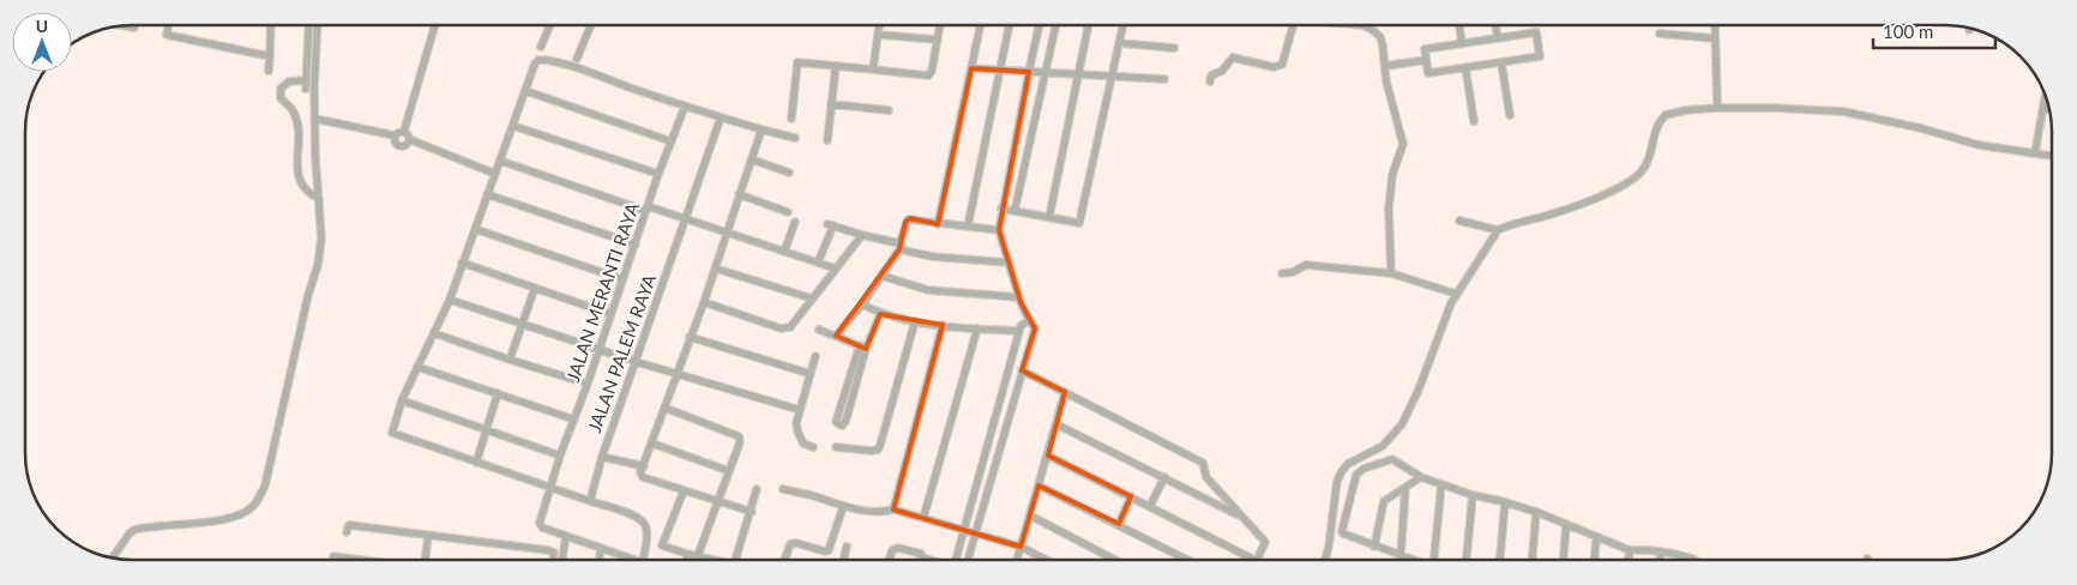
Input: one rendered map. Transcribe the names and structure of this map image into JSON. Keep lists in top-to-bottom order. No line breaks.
{"streets":{"street":["JALAN MERANTI RAYA","JALAN PALEM RAYA"]},"scale_bar":"100 m","north":"top"}
